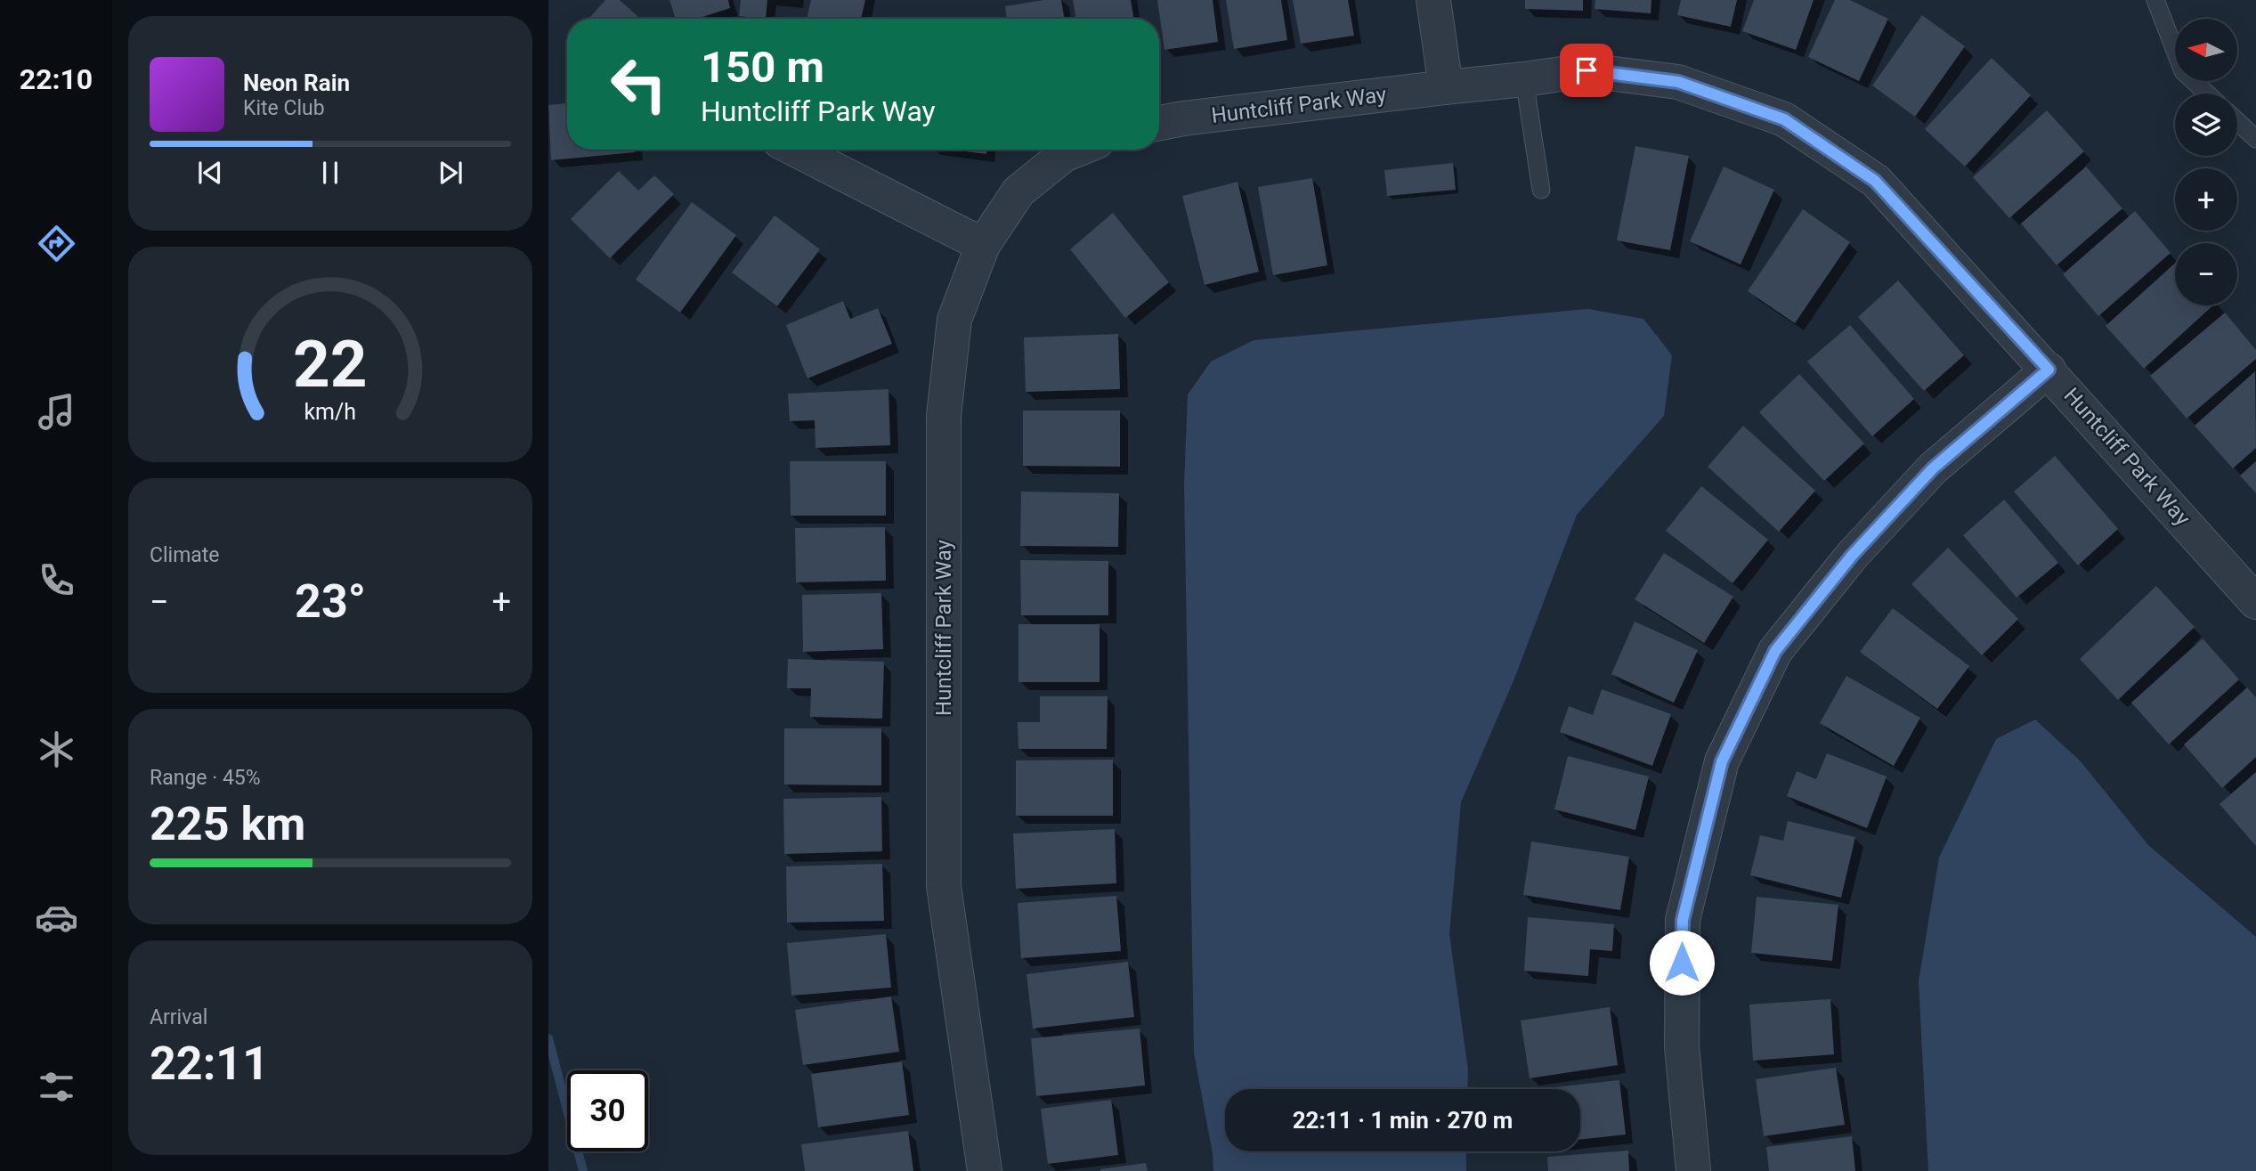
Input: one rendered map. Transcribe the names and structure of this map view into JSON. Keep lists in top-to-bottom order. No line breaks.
{"streets":{"street":["Huntcliff Park Way"]},"north":"left","page":{"tabs":"22:10","map_buttons":["+","−"],"turn":["150 m","Huntcliff Park Way"],"song":["Neon Rain","Kite Club"],"tile":["Climate",["Range · 45%","225 km"],["Arrival","22:11"]],"heat":["−","23°","+"],"limit":"30","trip":"22:11 · 1 min · 270 m","gauge":["22","km/h"]}}
